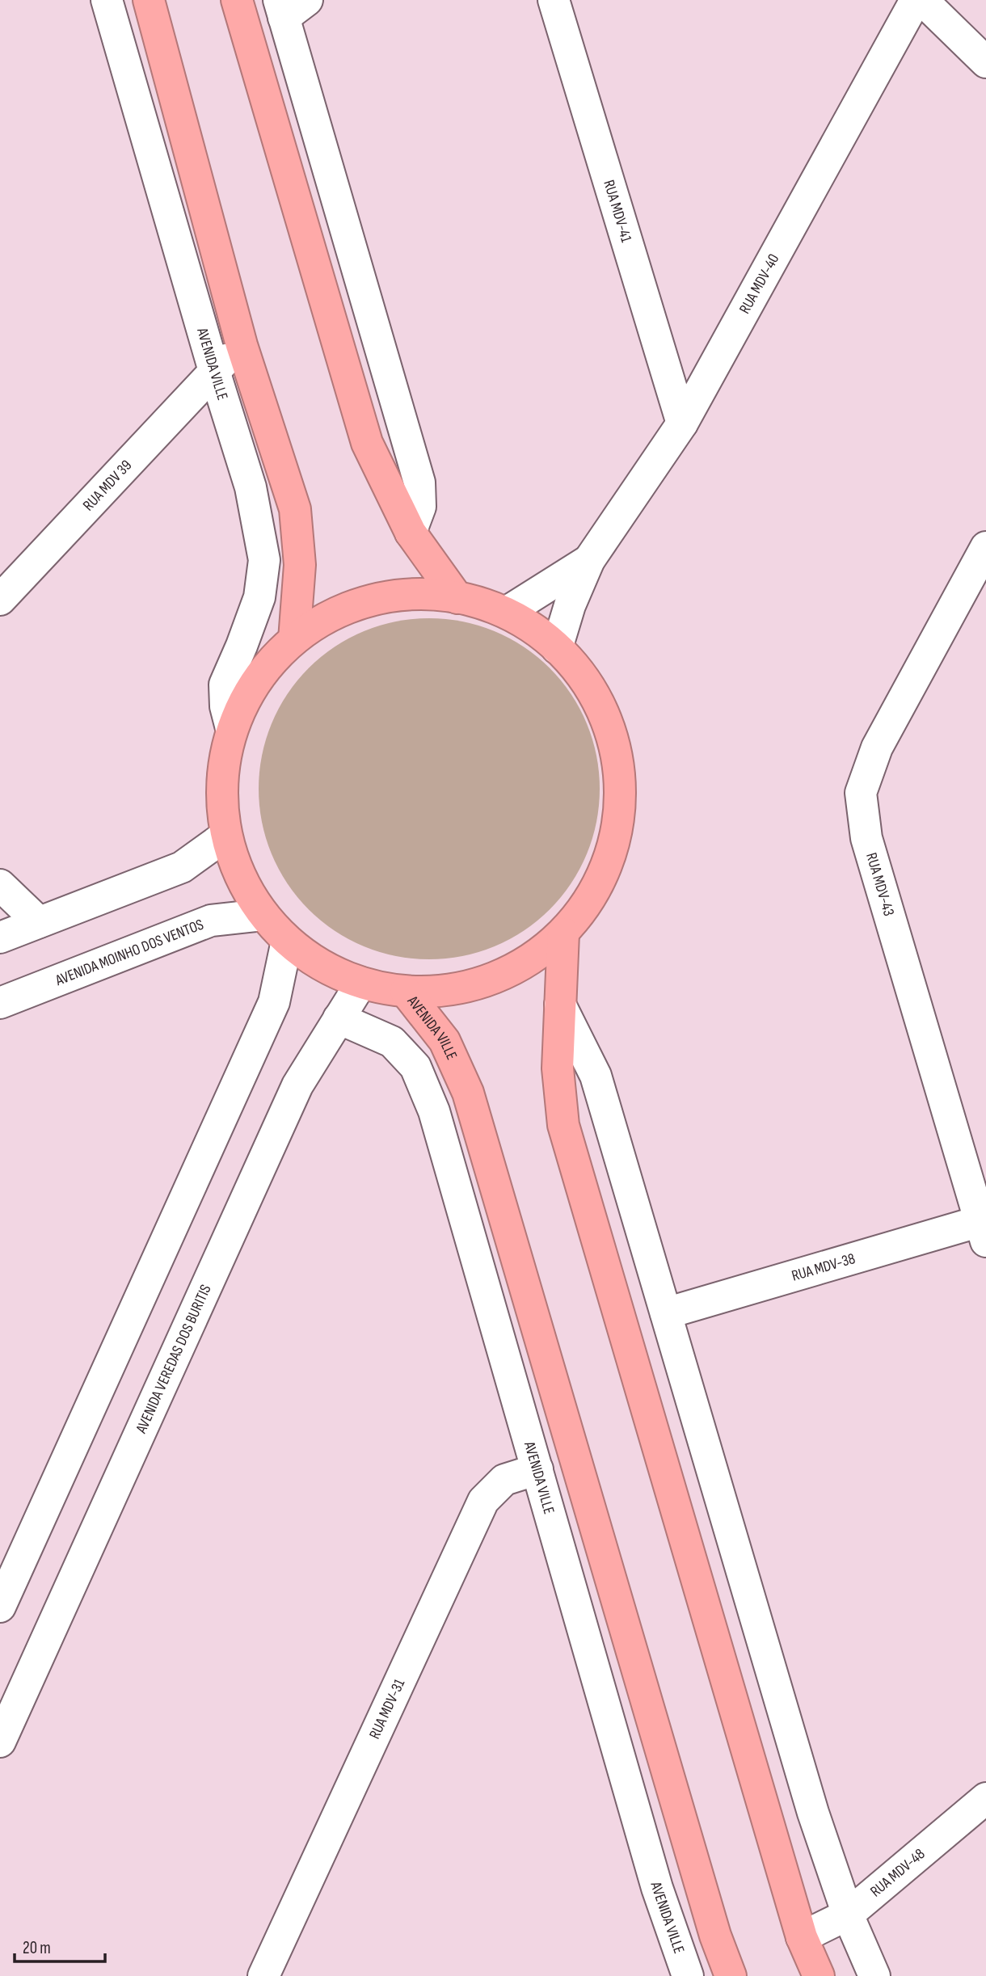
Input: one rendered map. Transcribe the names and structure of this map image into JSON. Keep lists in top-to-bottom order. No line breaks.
{"streets":{"highway":["AVENIDA VILLE"],"street":["RUA MDV-41","RUA MDV-40","RUA MDV 39","RUA MDV-43","AVENIDA MOINHO DOS VENTOS","RUA MDV-38","AVENIDA VEREDAS DOS BURITIS","RUA MDV-31","RUA MDV-48"]},"crossings":[["RUA MDV-41","RUA MDV-40"],["AVENIDA VILLE","RUA MDV 39"],["AVENIDA VILLE","AVENIDA VEREDAS DOS BURITIS"],["AVENIDA VILLE","RUA MDV-31"],["RUA MDV-43","RUA MDV-38"]],"scale_bar":"20 m"}
